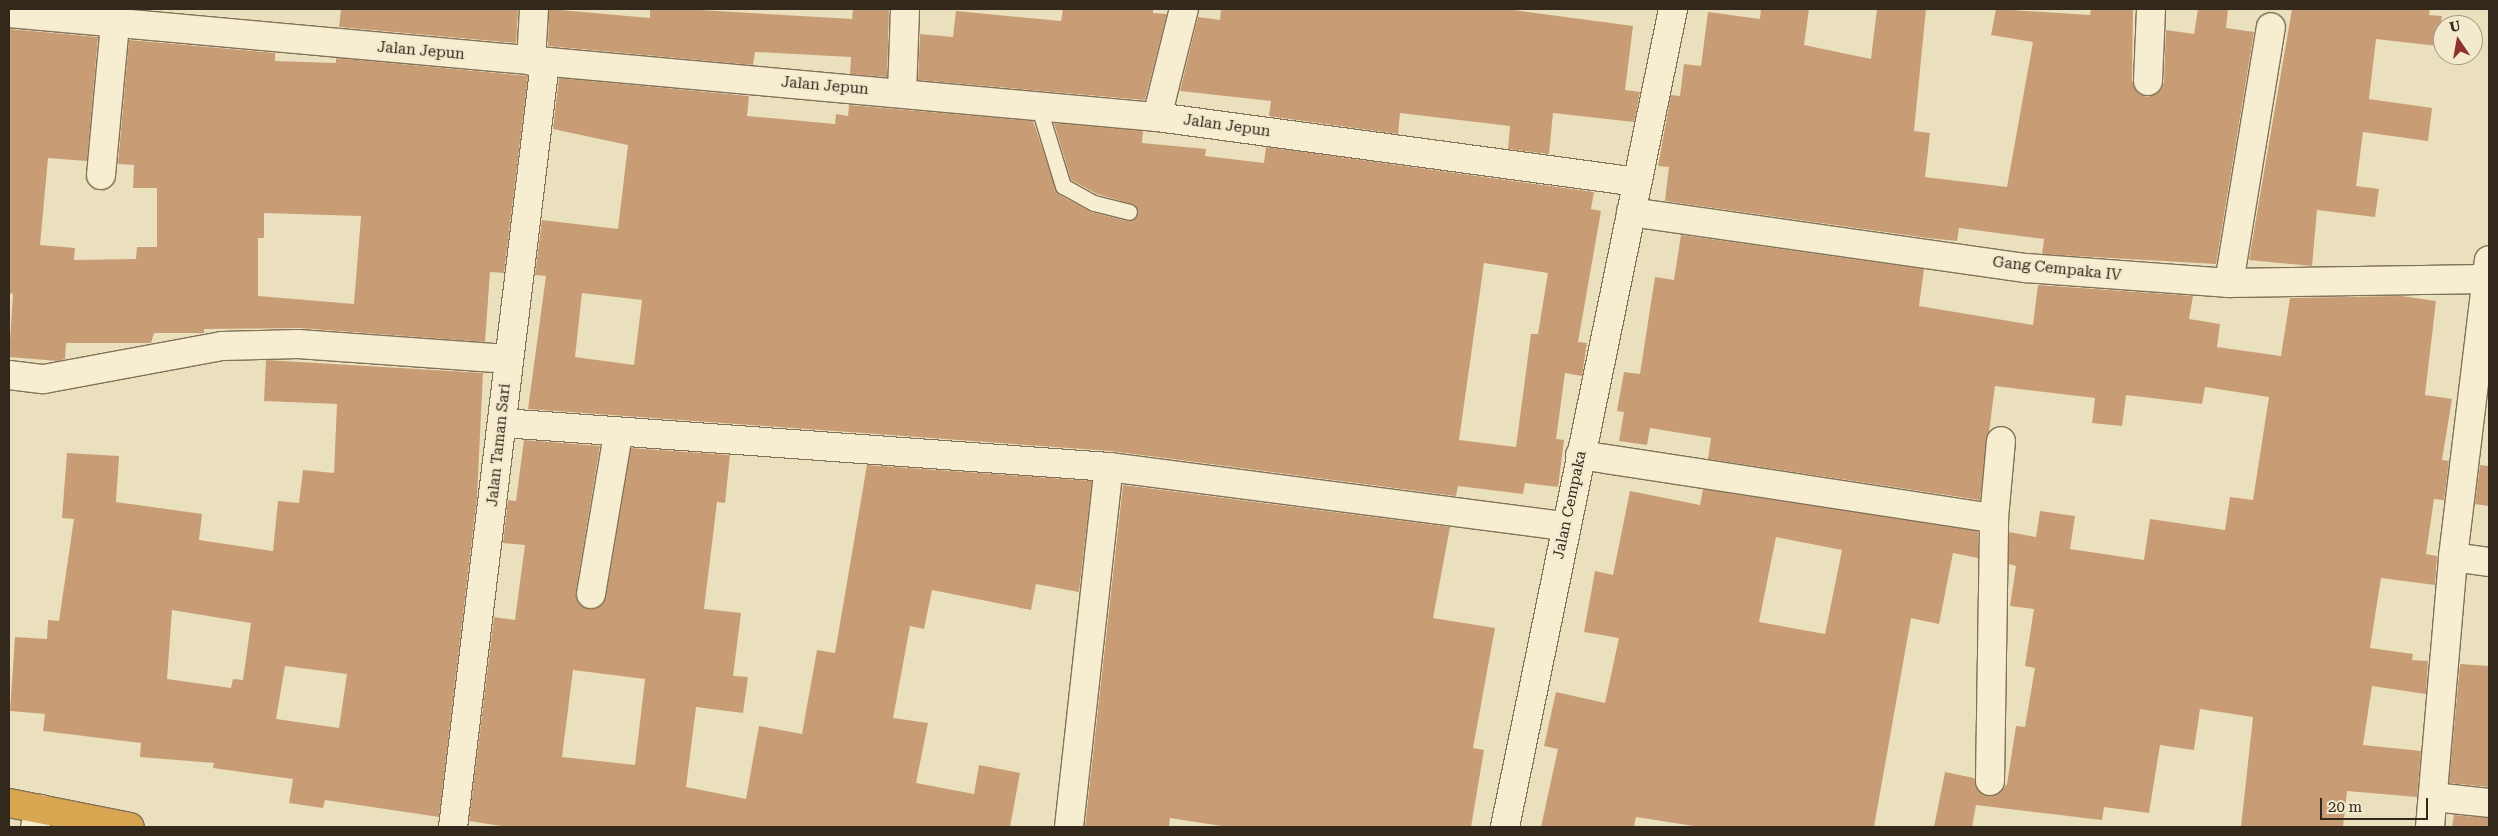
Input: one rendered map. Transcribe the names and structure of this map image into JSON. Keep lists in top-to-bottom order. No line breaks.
{"streets":{"street":["Jalan Jepun","Gang Cempaka IV","Jalan Taman Sari","Jalan Cempaka"]},"crossings":[["Jalan Jepun","Jalan Taman Sari"],["Jalan Jepun","Jalan Cempaka"],["Gang Cempaka IV","Jalan Cempaka"]],"scale_bar":"20 m","north":"top"}
